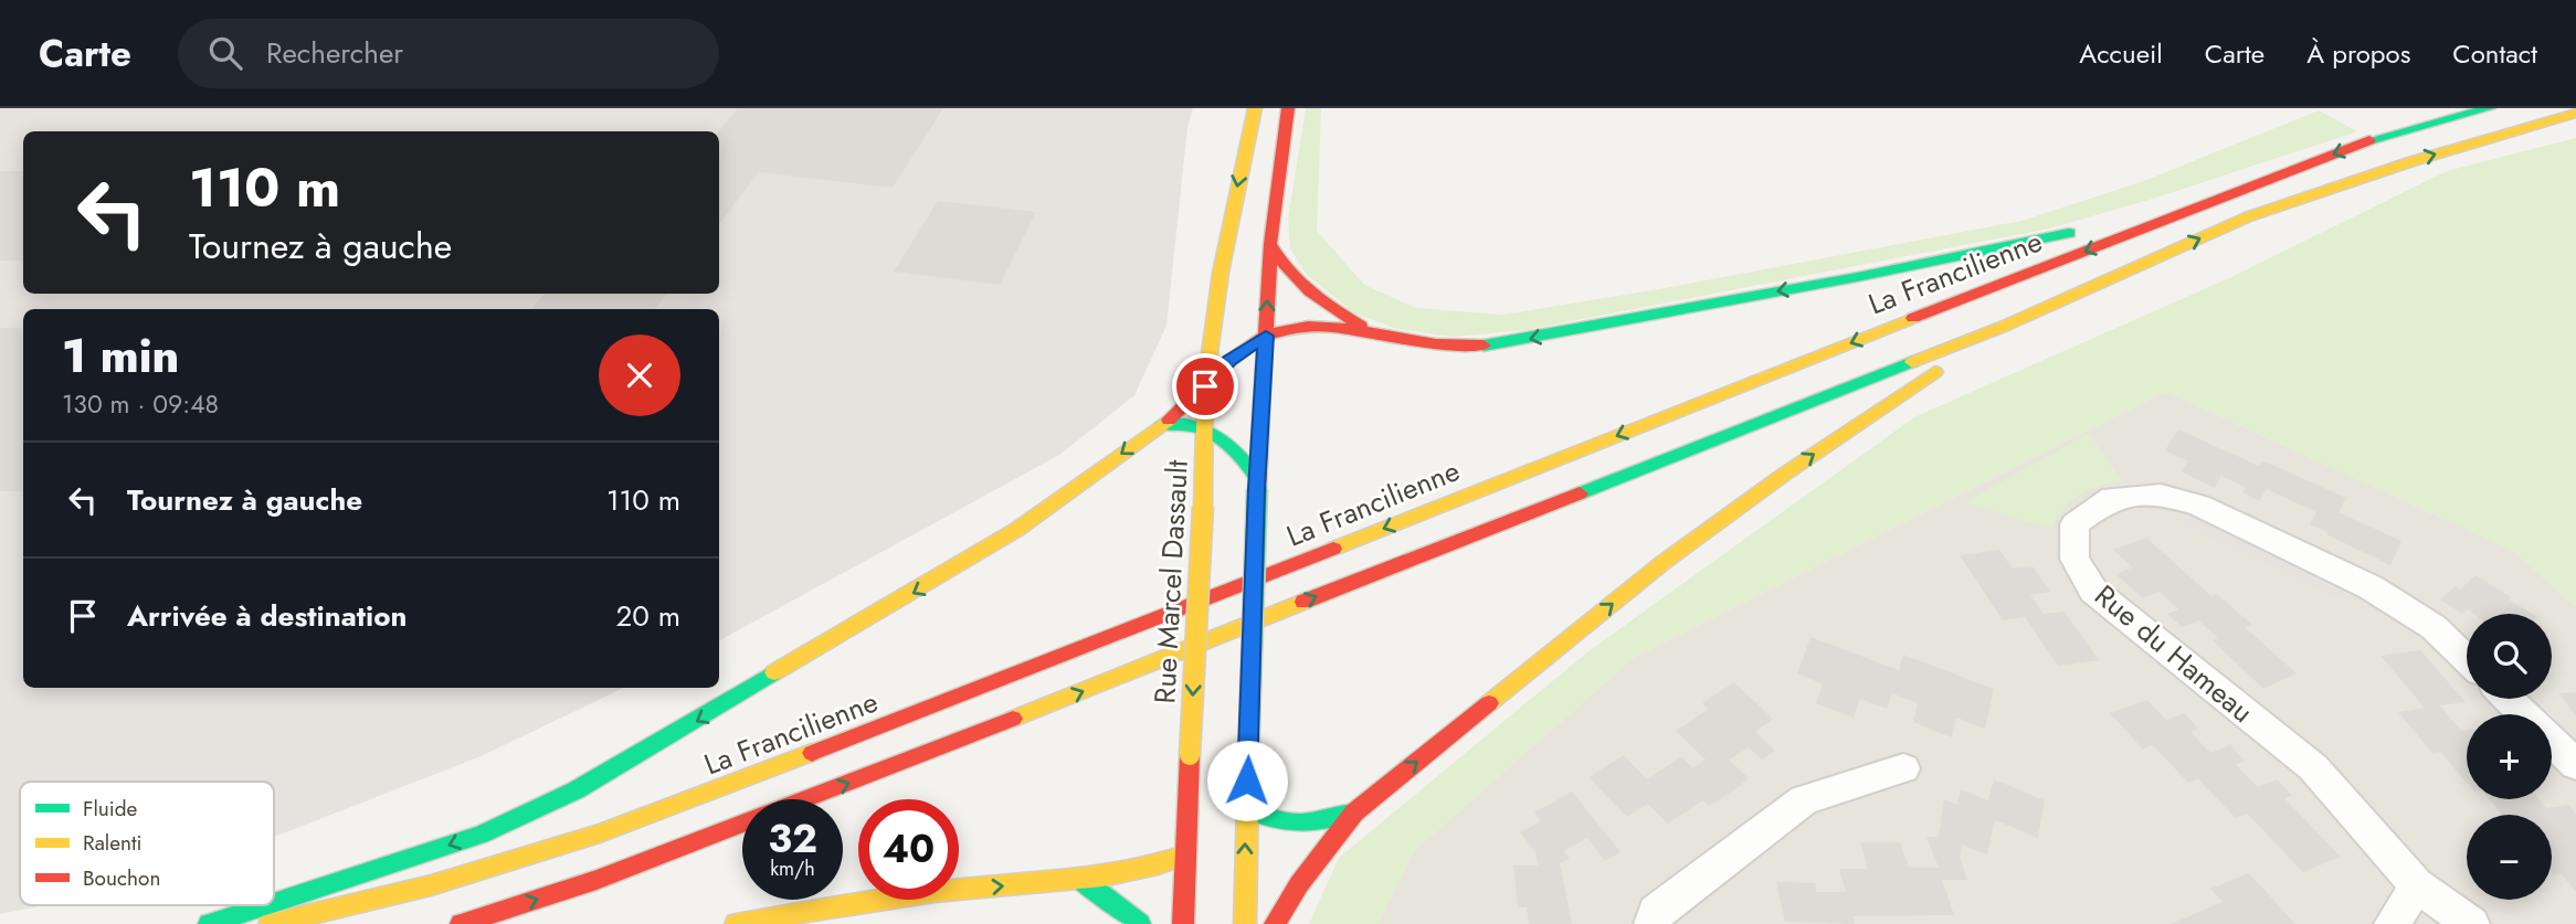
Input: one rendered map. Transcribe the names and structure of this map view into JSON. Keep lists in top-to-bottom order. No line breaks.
{"streets":{"main road":["La Francilienne","Rue Marcel Dassault"],"street":["Rue du Hameau"]},"legend":["Fluide","Ralenti","Bouchon"],"page":{"header":"Carte","search":"Rechercher","nav":["Accueil","Carte","À propos","Contact"],"turn":["110 m","Tournez à gauche"],"heading":["1 min","130 m · 09:48"],"list":[{"name":"Tournez à gauche","value":"110 m"},{"name":"Arrivée à destination","value":"20 m"}],"map_buttons":["+","−"],"speed":"32 km/h","limit":"40"}}
